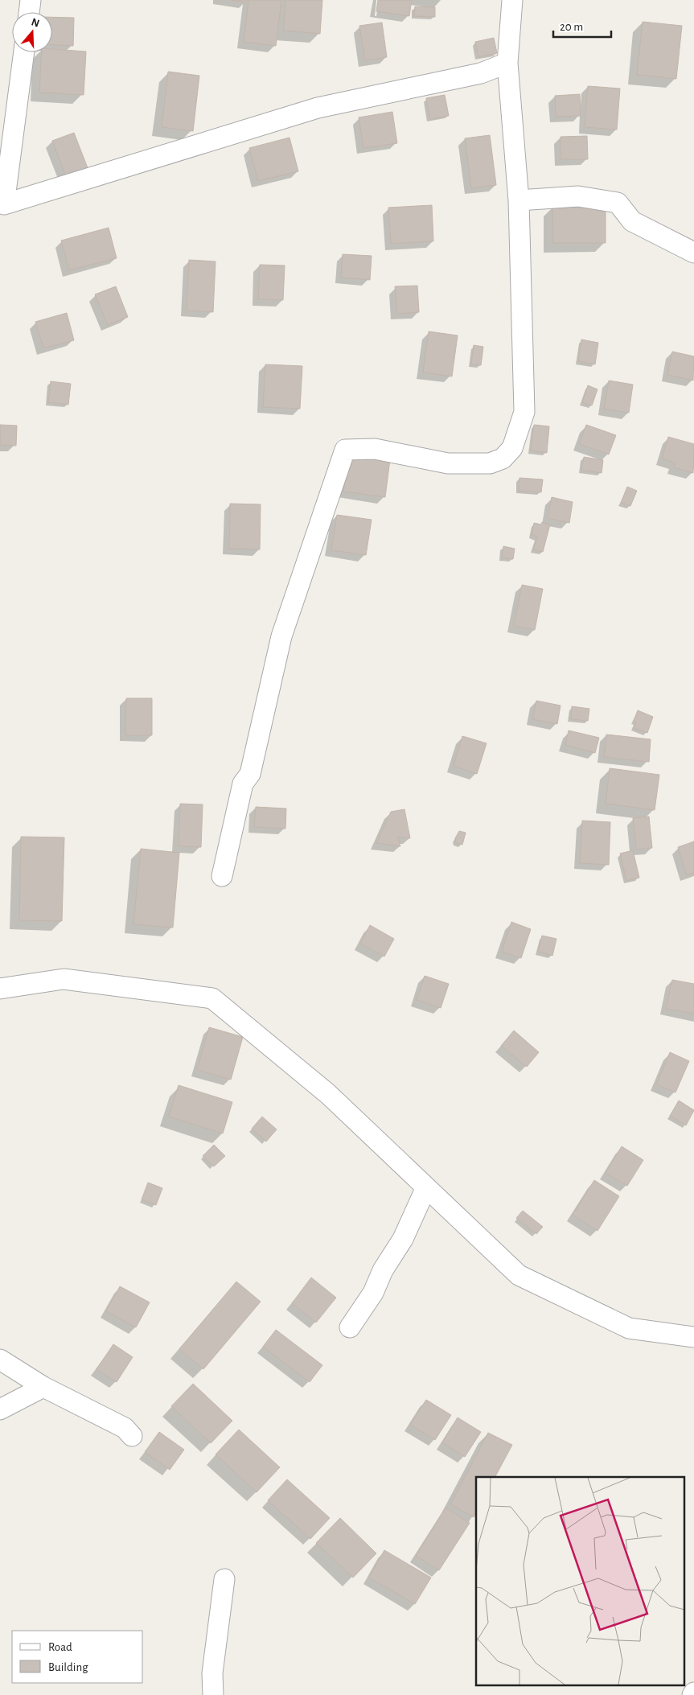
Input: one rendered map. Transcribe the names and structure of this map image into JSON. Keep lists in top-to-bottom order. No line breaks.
{"legend":["Road","Building"],"scale_bar":"20 m","north":"top"}
